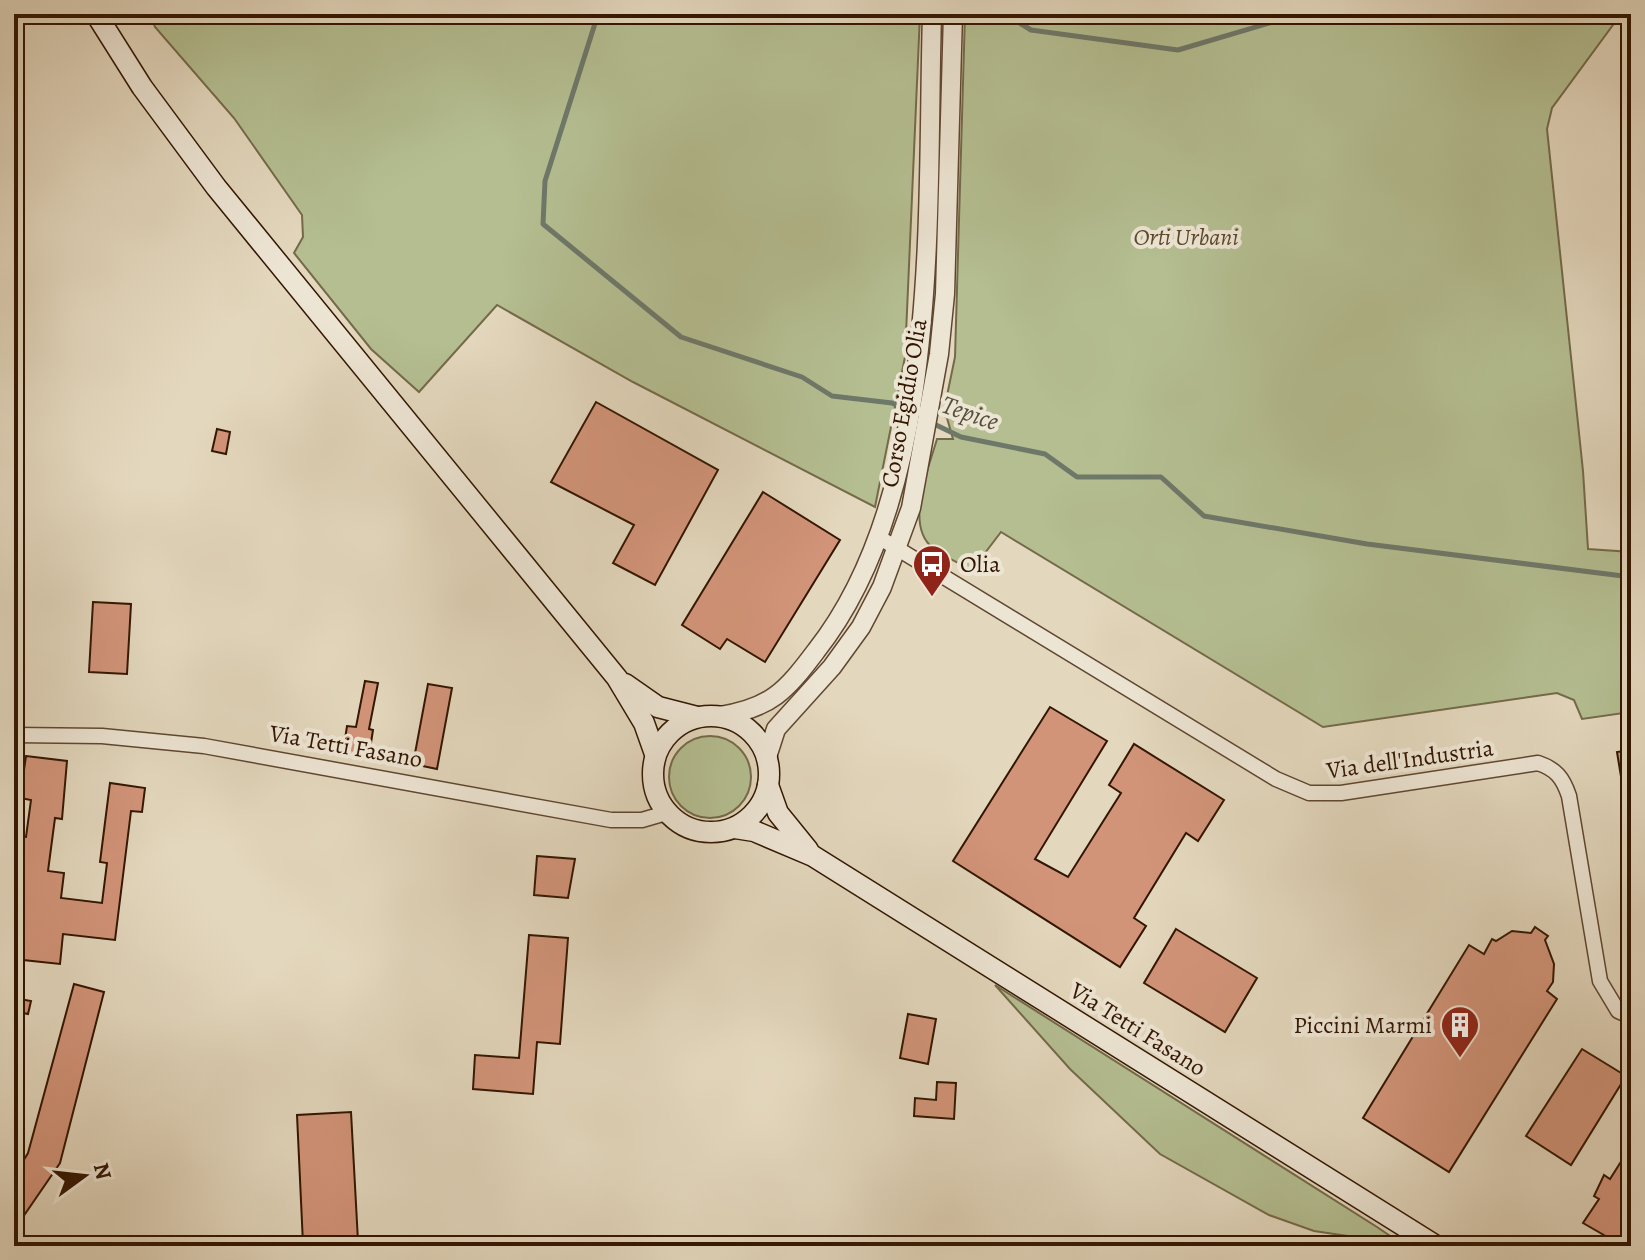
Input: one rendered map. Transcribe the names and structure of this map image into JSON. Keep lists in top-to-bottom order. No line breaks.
{"streets":{"main road":["Via Tetti Fasano"],"street":["Corso Egidio Olia","Via dell'Industria"]},"crossings":[["Corso Egidio Olia","Via Tetti Fasano"],["Corso Egidio Olia","Via dell'Industria"]],"water":["Tepice"],"parks":["Orti Urbani"],"places":{"bus stop":["Olia"],"building":["Piccini Marmi"]},"north":"right"}
